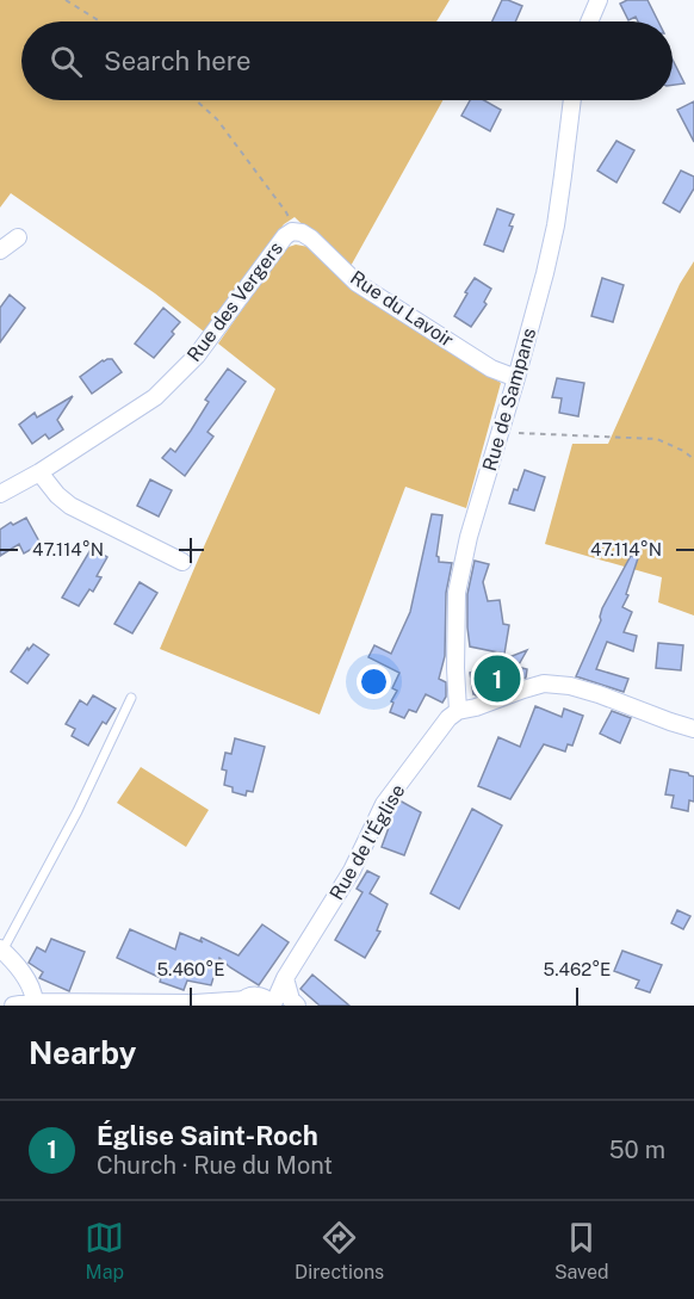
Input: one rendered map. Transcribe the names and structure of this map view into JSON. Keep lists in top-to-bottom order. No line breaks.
{"streets":{"street":["Rue des Vergers","Rue du Lavoir","Rue de Sampans","Rue de l'Église"]},"crossings":[["Rue des Vergers","Rue du Lavoir"],["Rue du Lavoir","Rue de Sampans"],["Rue de Sampans","Rue de l'Église"]],"page":{"search":"Search here","pins":"1","heading":"Nearby","list":[{"mark":"1","name":"Église Saint-Roch","note":"Church · Rue du Mont","value":"50 m"}],"nav":["Map","Directions","Saved"]},"coordinates":["47.114°N","5.460°E","5.462°E"]}
